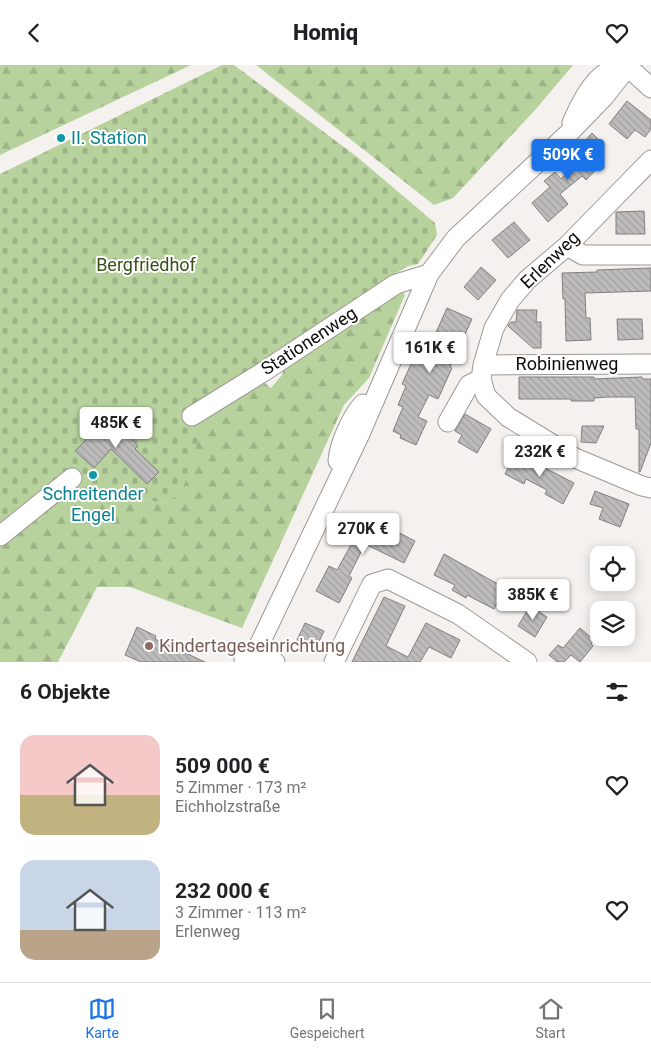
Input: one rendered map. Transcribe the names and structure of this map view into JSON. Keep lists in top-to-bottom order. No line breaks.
{"streets":{"street":["Erlenweg","Stationenweg","Robinienweg"]},"crossings":[["Erlenweg","Robinienweg"]],"parks":["Bergfriedhof"],"places":["II. Station","Schreitender Engel","Kindertageseinrichtung"],"page":{"header":"Homiq","price":["509K €","161K €","485K €","232K €","270K €","385K €"],"heading":"6 Objekte","list":[{"name":"509 000 €","note":"5 Zimmer · 173 m² · Eichholzstraße"},{"name":"232 000 €","note":"3 Zimmer · 113 m² · Erlenweg"}],"tabs":["Karte","Gespeichert","Start"]}}
